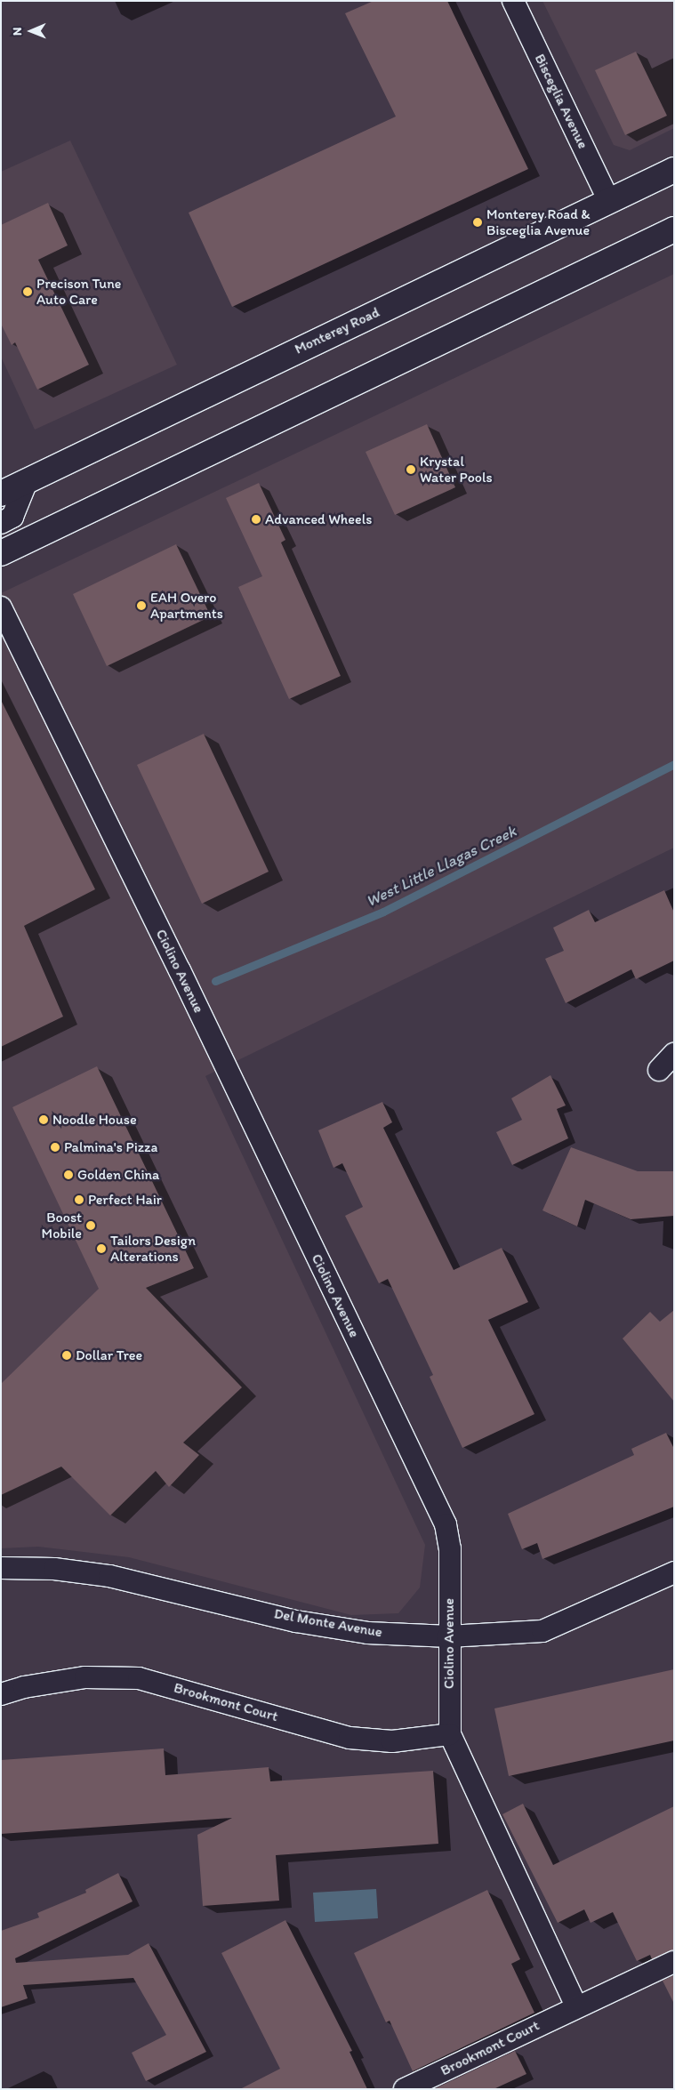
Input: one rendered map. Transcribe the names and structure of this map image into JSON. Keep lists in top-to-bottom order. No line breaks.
{"streets":{"main road":["Monterey Road"],"street":["Bisceglia Avenue","Ciolino Avenue","Del Monte Avenue","Brookmont Court"]},"crossings":[["Bisceglia Avenue","Monterey Road"],["Ciolino Avenue","Del Monte Avenue"],["Ciolino Avenue","Brookmont Court"]],"water":["West Little Llagas Creek"],"places":["Monterey Road & Bisceglia Avenue","Precison Tune Auto Care","Krystal Water Pools","Advanced Wheels","EAH Overo Apartments","Noodle House","Palmina's Pizza","Golden China","Perfect Hair","Boost Mobile","Tailors Design Alterations","Dollar Tree"],"north":"left"}
